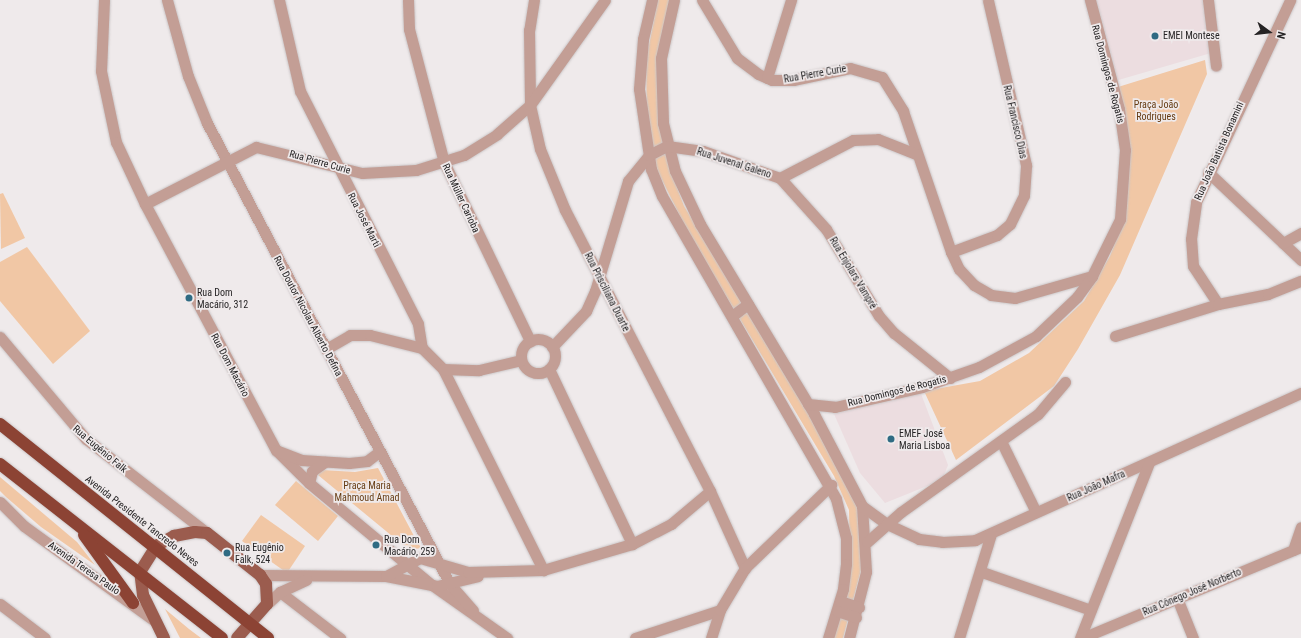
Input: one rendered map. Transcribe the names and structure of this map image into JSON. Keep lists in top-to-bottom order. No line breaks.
{"streets":{"highway":["Avenida Presidente Tancredo Neves"],"main road":["Rua Eugênio Falk","Avenida Teresa Paulo"],"street":["Rua Pierre Curie","Rua Domingos de Rogatis","Rua Francisco Dias","Rua João Batista Bonamini","Rua Juvenal Galeno","Rua Müller Carioba","Rua José Marti","Rua Enjolars Vampré","Rua Prisciliana Duarte","Rua Doutor Nicolau Alberto Defina","Rua Dom Macário","Rua João Mafra","Rua Cônego José Norberto"]},"crossings":[["Rua Pierre Curie","Rua Juvenal Galeno"],["Rua Pierre Curie","Rua Müller Carioba"],["Rua Pierre Curie","Rua José Marti"],["Rua Pierre Curie","Rua Prisciliana Duarte"],["Rua Pierre Curie","Rua Doutor Nicolau Alberto Defina"],["Rua Pierre Curie","Rua Dom Macário"],["Rua Domingos de Rogatis","Rua Enjolars Vampré"],["Rua Juvenal Galeno","Rua Enjolars Vampré"],["Rua Doutor Nicolau Alberto Defina","Rua Dom Macário"]],"parks":["Praça João Rodrigues","Praça Maria Mahmoud Amad"],"places":["EMEI Montese","Rua Dom Macário, 312","EMEF José Maria Lisboa","Rua Dom Macário, 259","Rua Eugênio Falk, 524"],"north":"right"}
